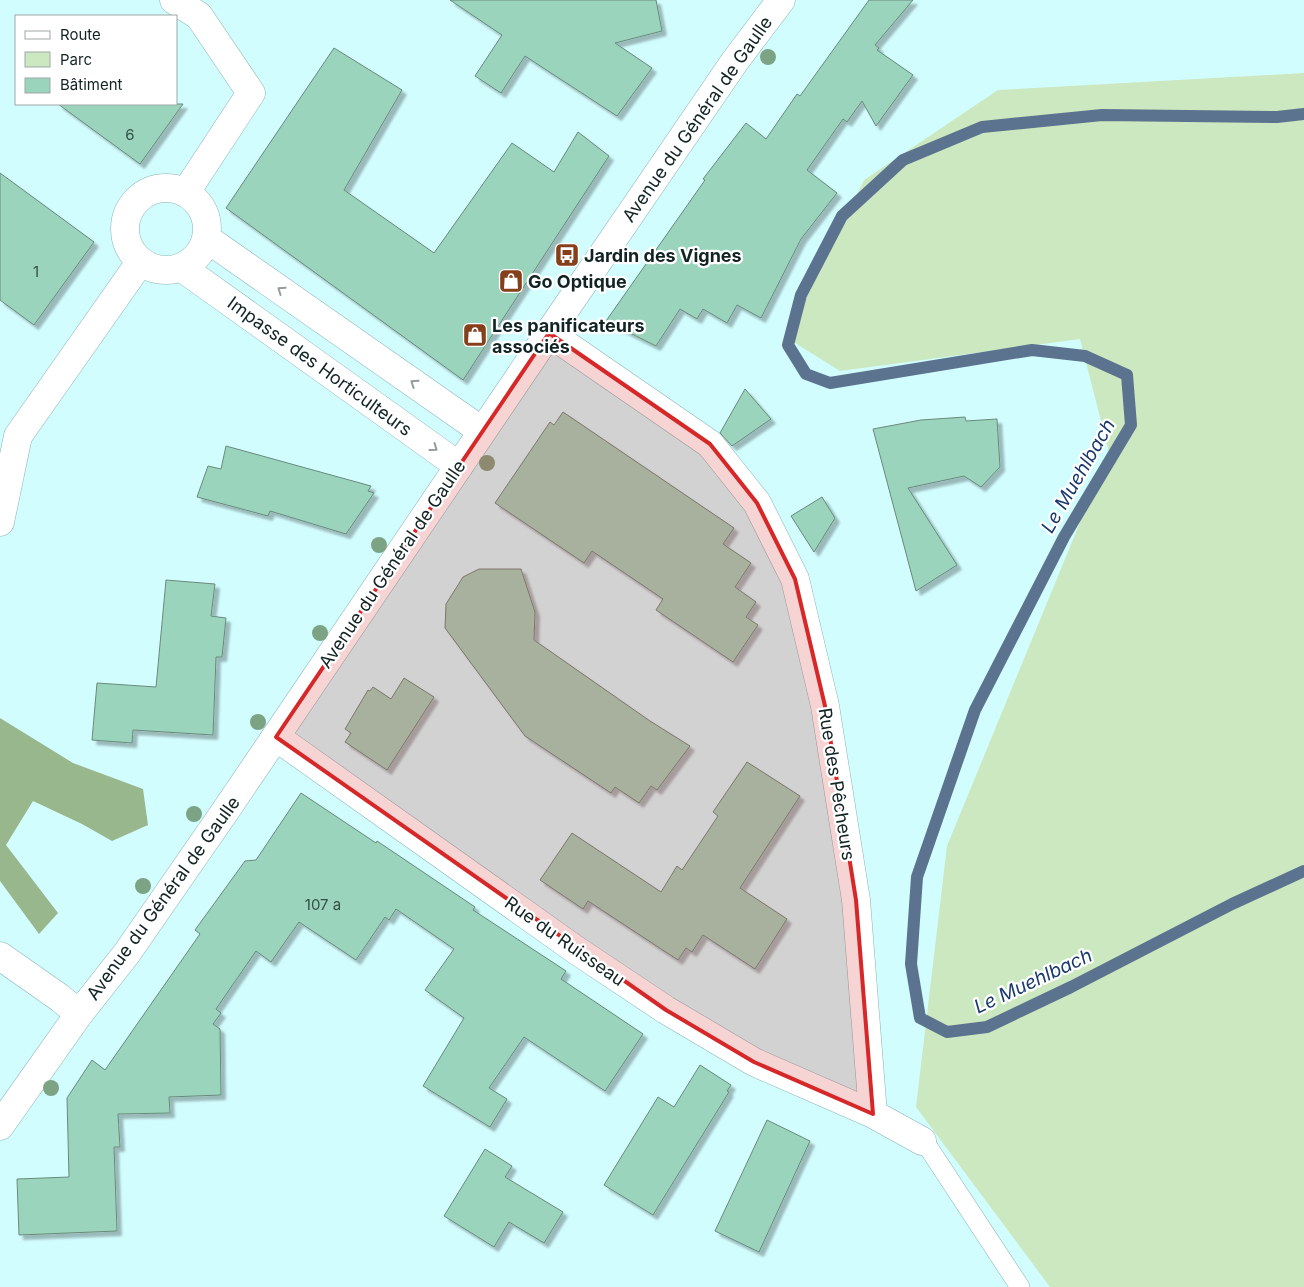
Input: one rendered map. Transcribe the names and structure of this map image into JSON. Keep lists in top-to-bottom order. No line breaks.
{"streets":{"street":["Avenue du Général de Gaulle","Impasse des Horticulteurs","Rue des Pêcheurs","Rue du Ruisseau"]},"crossings":[["Avenue du Général de Gaulle","Impasse des Horticulteurs"],["Avenue du Général de Gaulle","Rue des Pêcheurs"],["Avenue du Général de Gaulle","Rue du Ruisseau"],["Rue des Pêcheurs","Rue du Ruisseau"]],"water":["Le Muehlbach"],"places":{"bus stop":["Jardin des Vignes"],"shop":["Go Optique","Les panificateurs associés"]},"house_numbers":["6","1","107 a"],"legend":["Route","Parc","Bâtiment"]}
